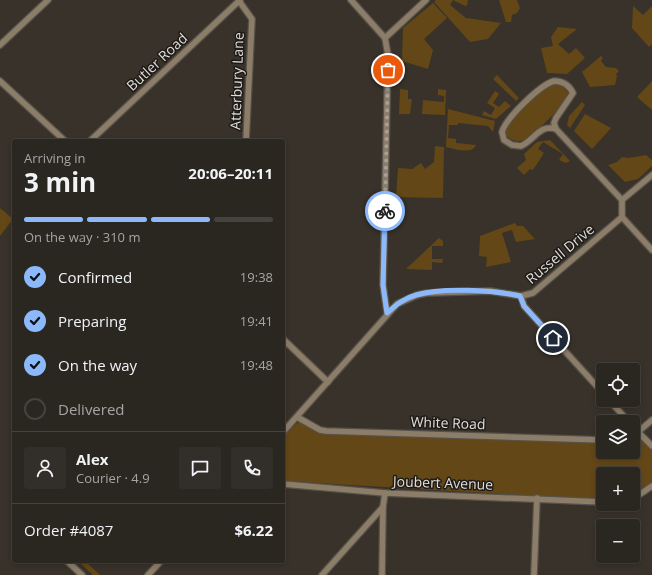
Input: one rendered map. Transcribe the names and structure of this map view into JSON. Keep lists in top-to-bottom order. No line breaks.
{"streets":{"street":["Butler Road","Atterbury Lane","Russell Drive","White Road","Joubert Avenue"]},"crossings":[["Butler Road","Atterbury Lane"],["Russell Drive","White Road"]],"page":{"heading":["3 min","Arriving in","20:06–20:11"],"panel":["Alex","Courier · 4.9","Order #4087","$6.22"],"bar":"On the way · 310 m","list":[["Confirmed","19:38"],["Preparing","19:41"],["On the way","19:48"],"Delivered"],"map_buttons":["+","−"]}}
